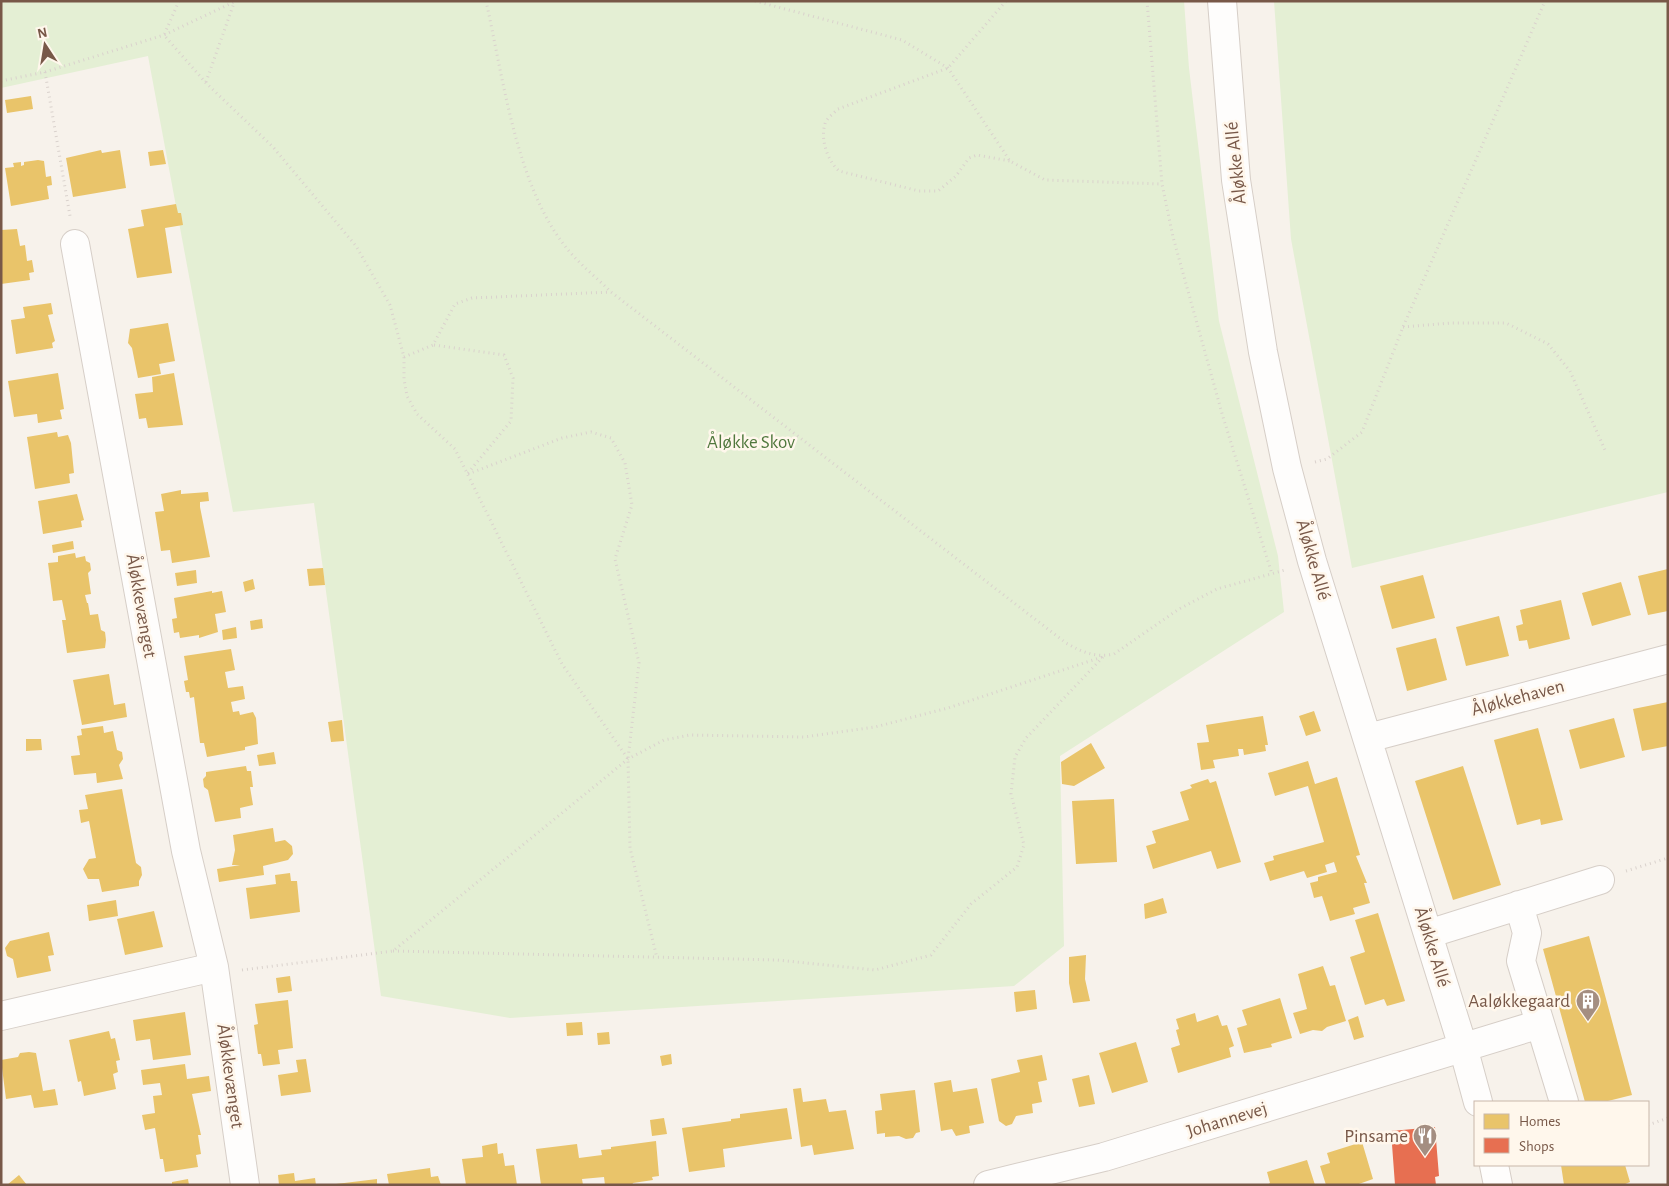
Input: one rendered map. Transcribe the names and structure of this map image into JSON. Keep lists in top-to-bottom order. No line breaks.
{"streets":{"street":["Åløkke Allé","Åløkkevænget","Åløkkehaven","Johannevej"]},"crossings":[["Åløkke Allé","Åløkkehaven"],["Åløkke Allé","Johannevej"]],"parks":["Åløkke Skov"],"places":{"building":["Aaløkkegaard"],"restaurant":["Pinsame"]},"legend":["Homes","Shops"],"north":"top"}
